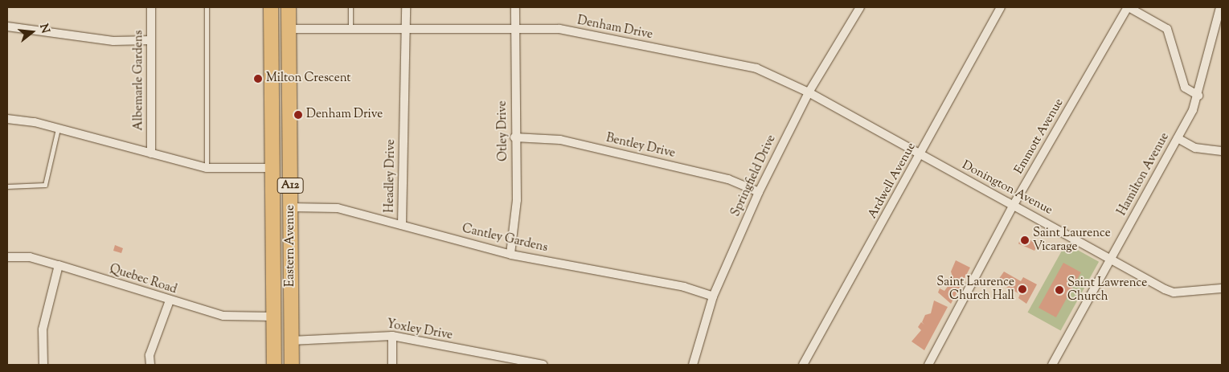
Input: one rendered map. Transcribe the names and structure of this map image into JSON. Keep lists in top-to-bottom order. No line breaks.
{"streets":{"highway":["A12","Eastern Avenue"],"street":["Denham Drive","Albemarle Gardens","Otley Drive","Emmott Avenue","Bentley Drive","Hamilton Avenue","Headley Drive","Springfield Drive","Ardwell Avenue","Donington Avenue","Cantley Gardens","Quebec Road","Yoxley Drive"]},"crossings":[["Denham Drive","Otley Drive"],["Denham Drive","Headley Drive"],["Denham Drive","Springfield Drive"],["Denham Drive","Donington Avenue"],["Denham Drive","Eastern Avenue"],["Otley Drive","Bentley Drive"],["Otley Drive","Cantley Gardens"],["Emmott Avenue","Donington Avenue"],["Bentley Drive","Springfield Drive"],["Hamilton Avenue","Donington Avenue"],["Headley Drive","Cantley Gardens"],["Springfield Drive","Donington Avenue"],["Springfield Drive","Cantley Gardens"],["Ardwell Avenue","Donington Avenue"],["Cantley Gardens","Eastern Avenue"],["Eastern Avenue","Quebec Road"],["Eastern Avenue","Yoxley Drive"]],"places":["Milton Crescent","Denham Drive","Saint Laurence Vicarage","Saint Laurence Church Hall","Saint Lawrence Church"],"north":"right"}
